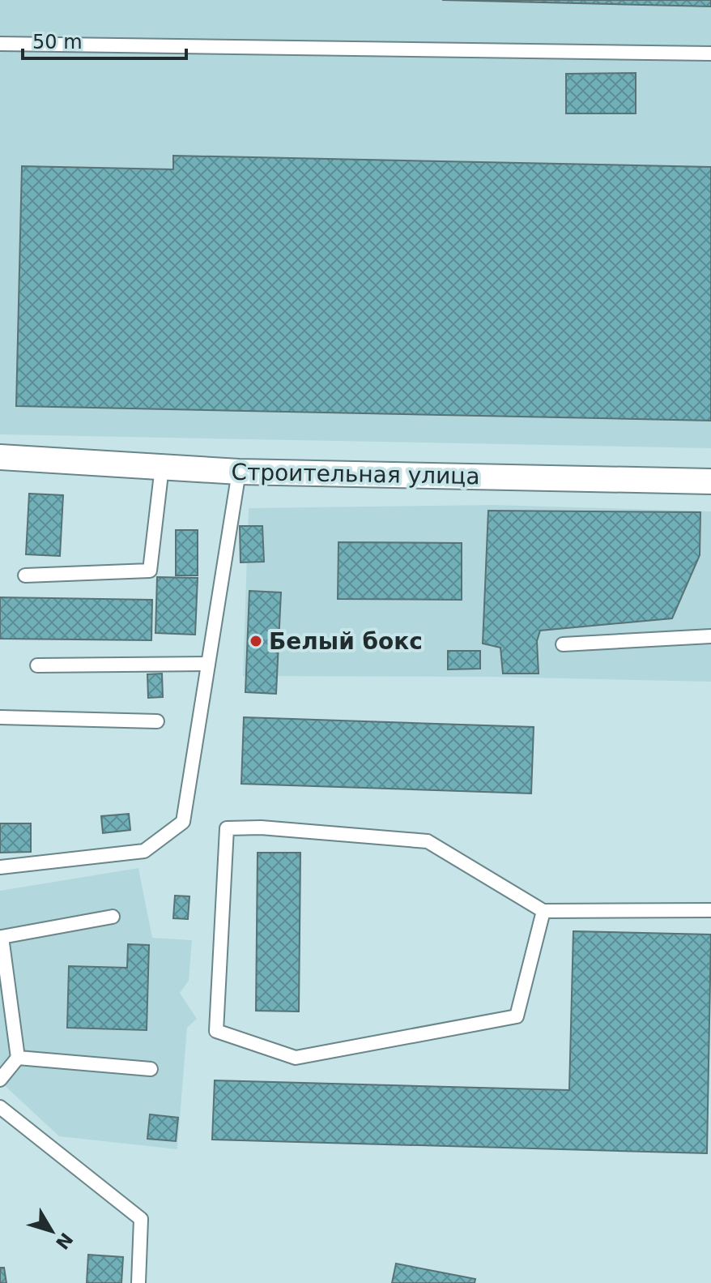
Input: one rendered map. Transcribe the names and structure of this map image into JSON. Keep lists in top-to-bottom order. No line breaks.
{"streets":{"street":["Строительная улица"]},"places":["Белый бокс"],"scale_bar":"50 m","north":"bottom right"}
